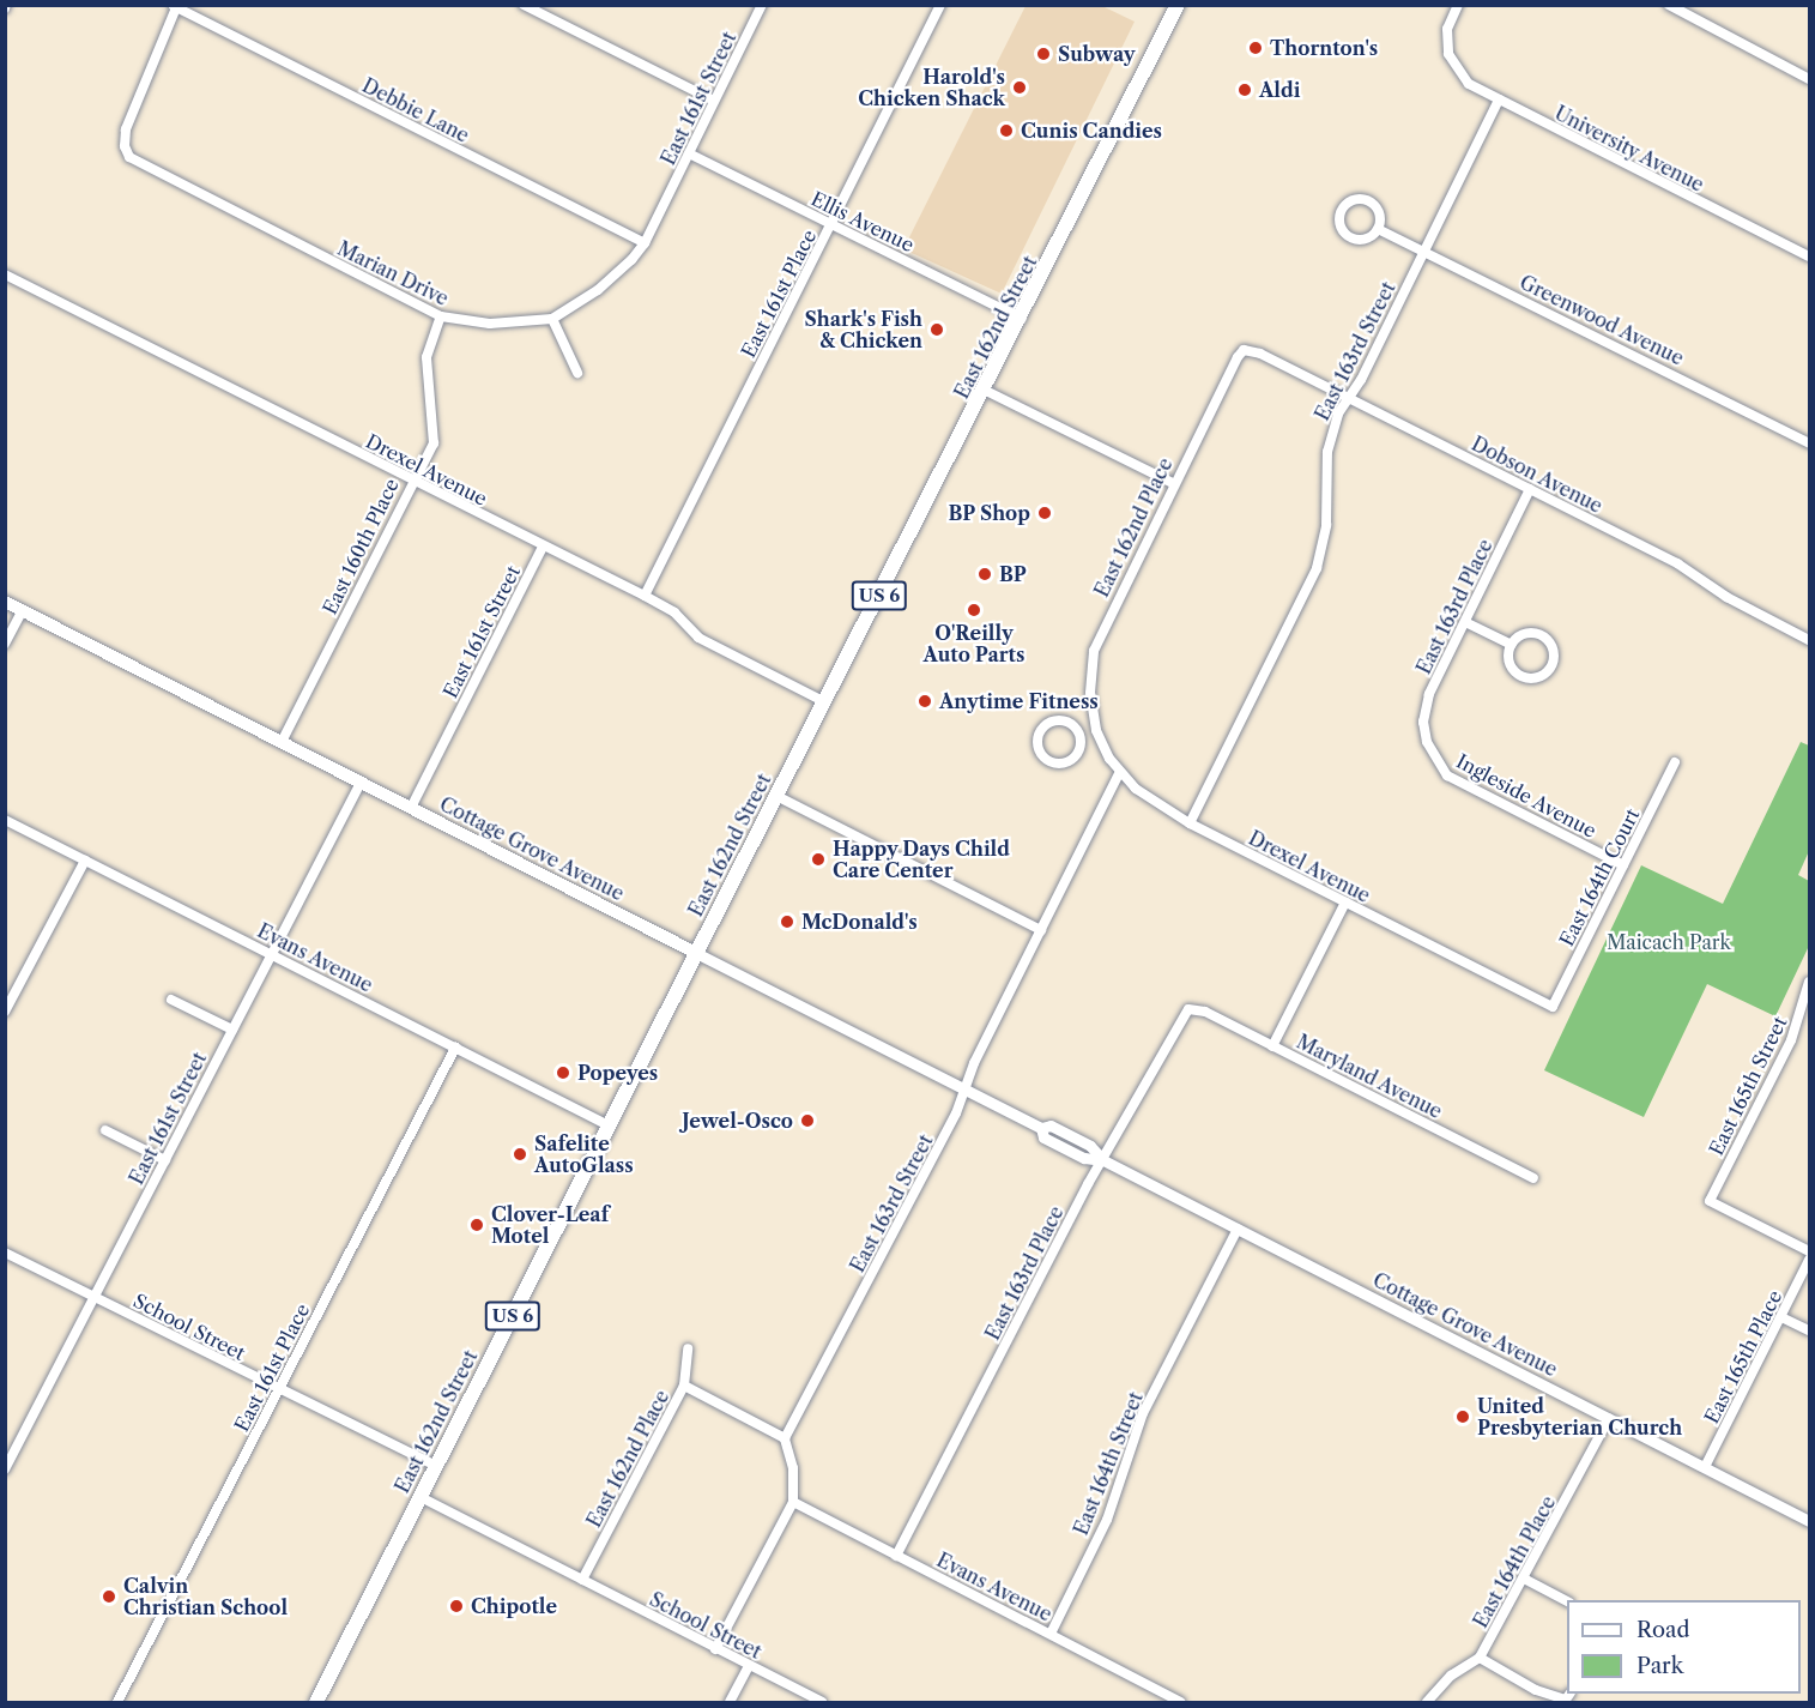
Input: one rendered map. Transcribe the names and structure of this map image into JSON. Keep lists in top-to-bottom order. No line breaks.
{"streets":{"main road":["East 162nd Street","US 6","Cottage Grove Avenue"],"street":["East 161st Street","Debbie Lane","University Avenue","Ellis Avenue","Marian Drive","East 161st Place","Greenwood Avenue","East 163rd Street","Drexel Avenue","Dobson Avenue","East 162nd Place","East 160th Place","East 163rd Place","Ingleside Avenue","East 164th Court","Evans Avenue","Maryland Avenue","East 165th Street","School Street","East 165th Place","East 164th Street","East 164th Place"]},"crossings":[["East 161st Street","Debbie Lane"],["East 161st Street","Ellis Avenue"],["East 161st Street","Marian Drive"],["East 161st Street","Drexel Avenue"],["East 161st Street","Cottage Grove Avenue"],["East 161st Street","Evans Avenue"],["East 161st Street","School Street"],["Debbie Lane","Marian Drive"],["University Avenue","East 163rd Street"],["Ellis Avenue","East 161st Place"],["Ellis Avenue","East 162nd Street"],["Marian Drive","East 160th Place"],["East 161st Place","Drexel Avenue"],["East 161st Place","Evans Avenue"],["East 161st Place","School Street"],["Greenwood Avenue","East 163rd Street"],["East 162nd Street","Drexel Avenue"],["East 162nd Street","Cottage Grove Avenue"],["East 162nd Street","Evans Avenue"],["East 162nd Street","School Street"],["East 163rd Street","Drexel Avenue"],["East 163rd Street","Dobson Avenue"],["East 163rd Street","Cottage Grove Avenue"],["Drexel Avenue","East 162nd Place"],["Drexel Avenue","East 160th Place"],["Drexel Avenue","East 164th Court"],["Dobson Avenue","East 162nd Place"],["Dobson Avenue","East 163rd Place"],["East 162nd Place","School Street"],["East 160th Place","Cottage Grove Avenue"],["East 163rd Place","Ingleside Avenue"],["East 163rd Place","Cottage Grove Avenue"],["East 163rd Place","Evans Avenue"],["East 163rd Place","Maryland Avenue"],["Ingleside Avenue","East 164th Court"],["Cottage Grove Avenue","East 165th Place"],["Cottage Grove Avenue","East 164th Street"],["Cottage Grove Avenue","East 164th Place"],["Evans Avenue","East 164th Street"]],"parks":["Maicach Park"],"places":["Thornton's","Subway","Harold's Chicken Shack","Aldi","Cunis Candies","Shark's Fish & Chicken","BP Shop","BP","O'Reilly Auto Parts","Anytime Fitness","Happy Days Child Care Center","McDonald's","Popeyes","Jewel-Osco","Safelite AutoGlass","Clover-Leaf Motel","United Presbyterian Church","Calvin Christian School","Chipotle"],"legend":["Road","Park"]}
